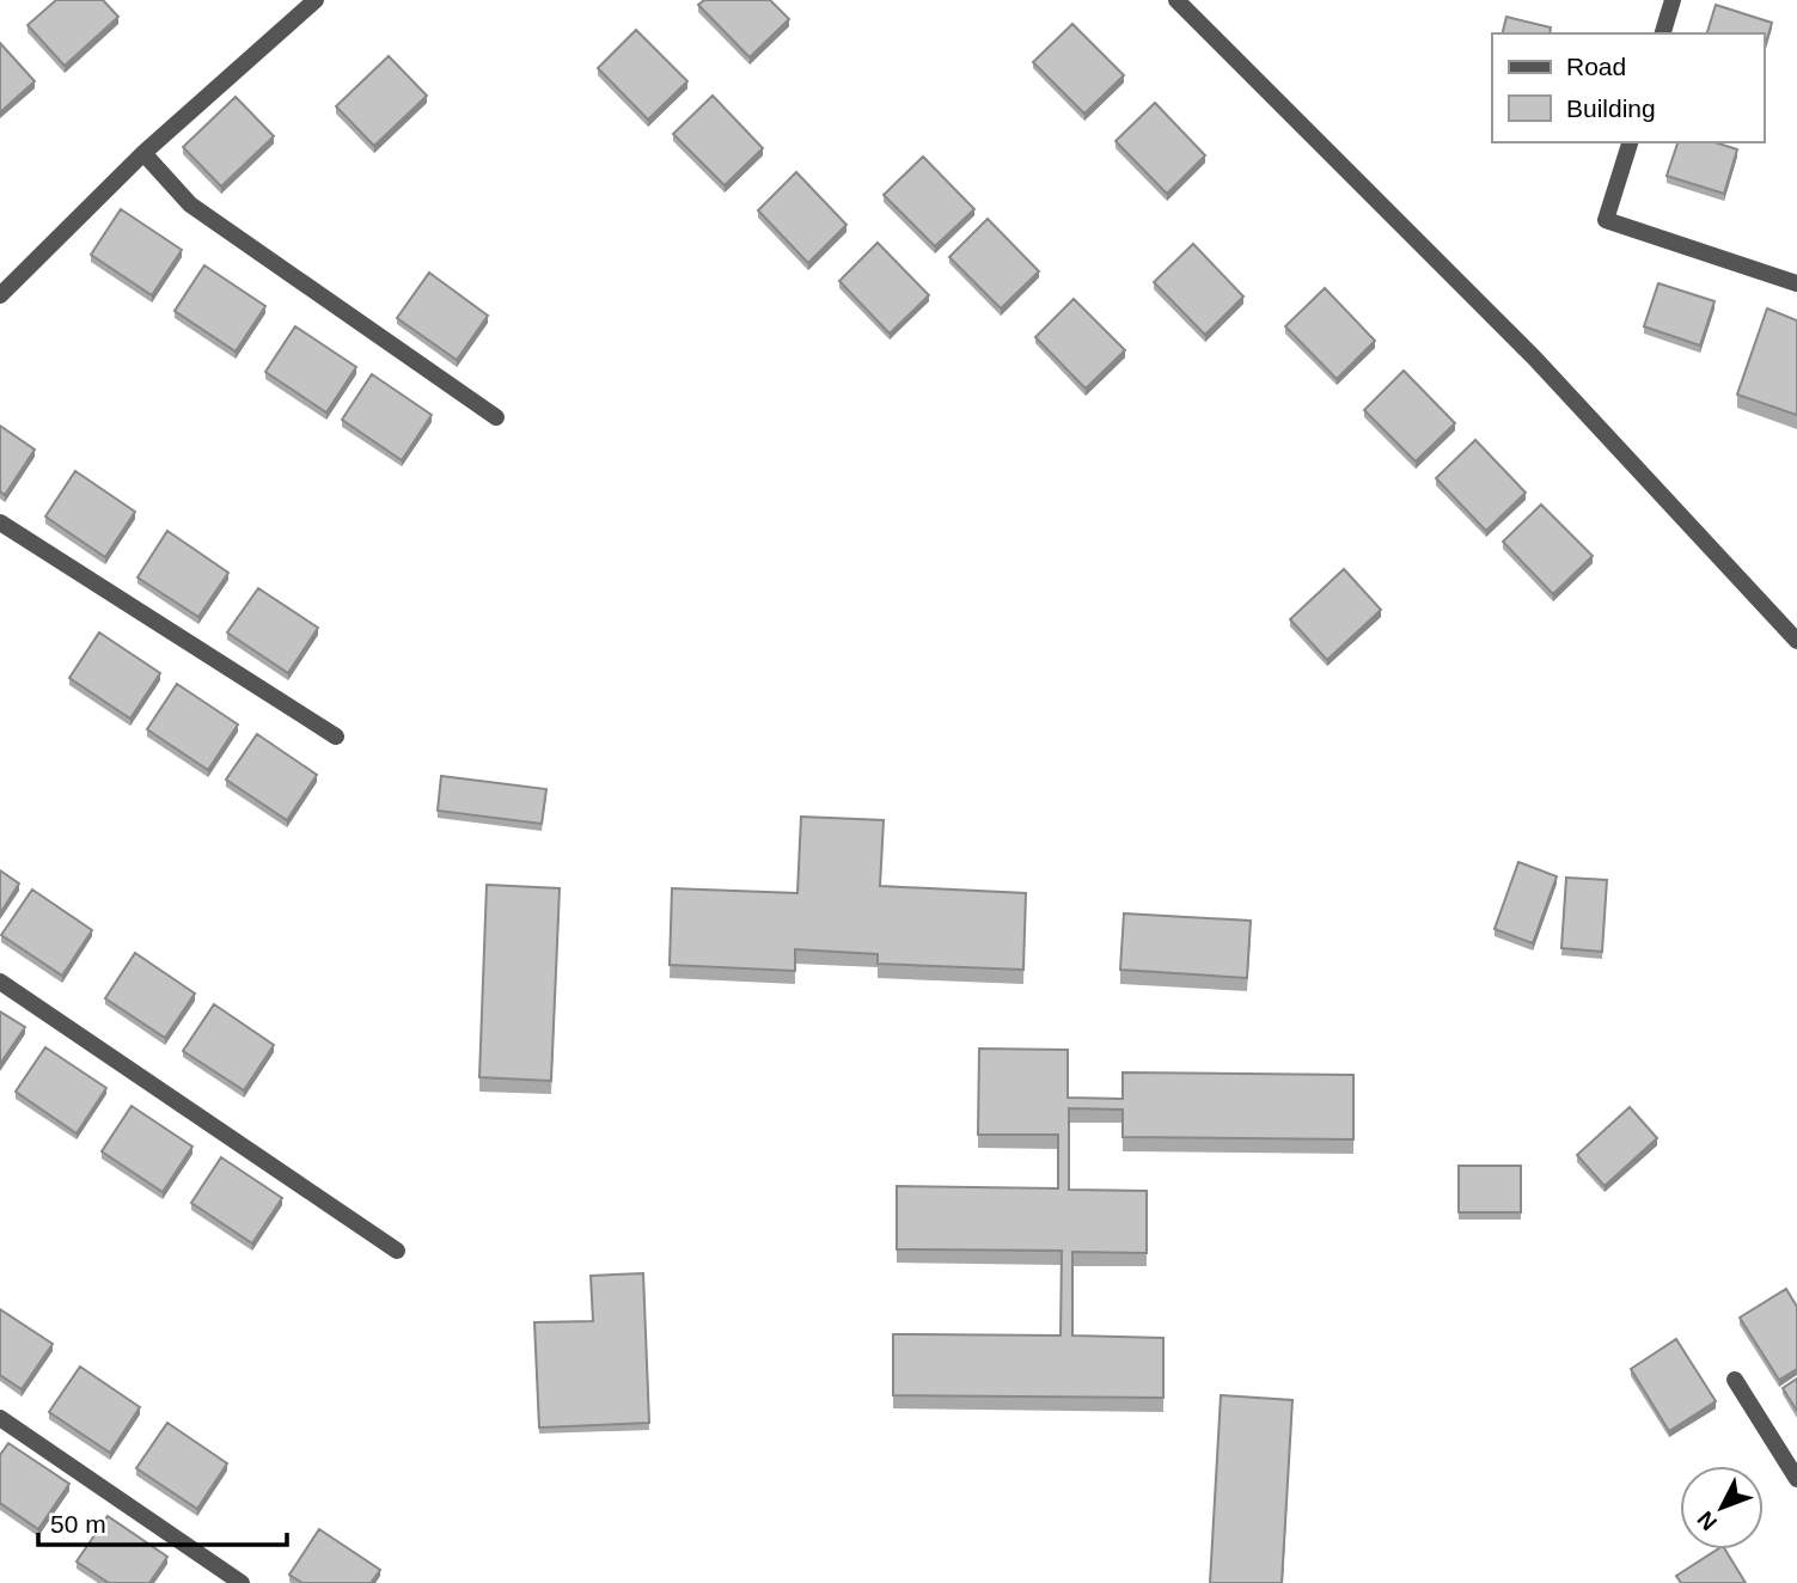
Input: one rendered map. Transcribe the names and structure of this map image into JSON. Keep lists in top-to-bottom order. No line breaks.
{"legend":["Road","Building"],"scale_bar":"50 m","north":"bottom left"}
